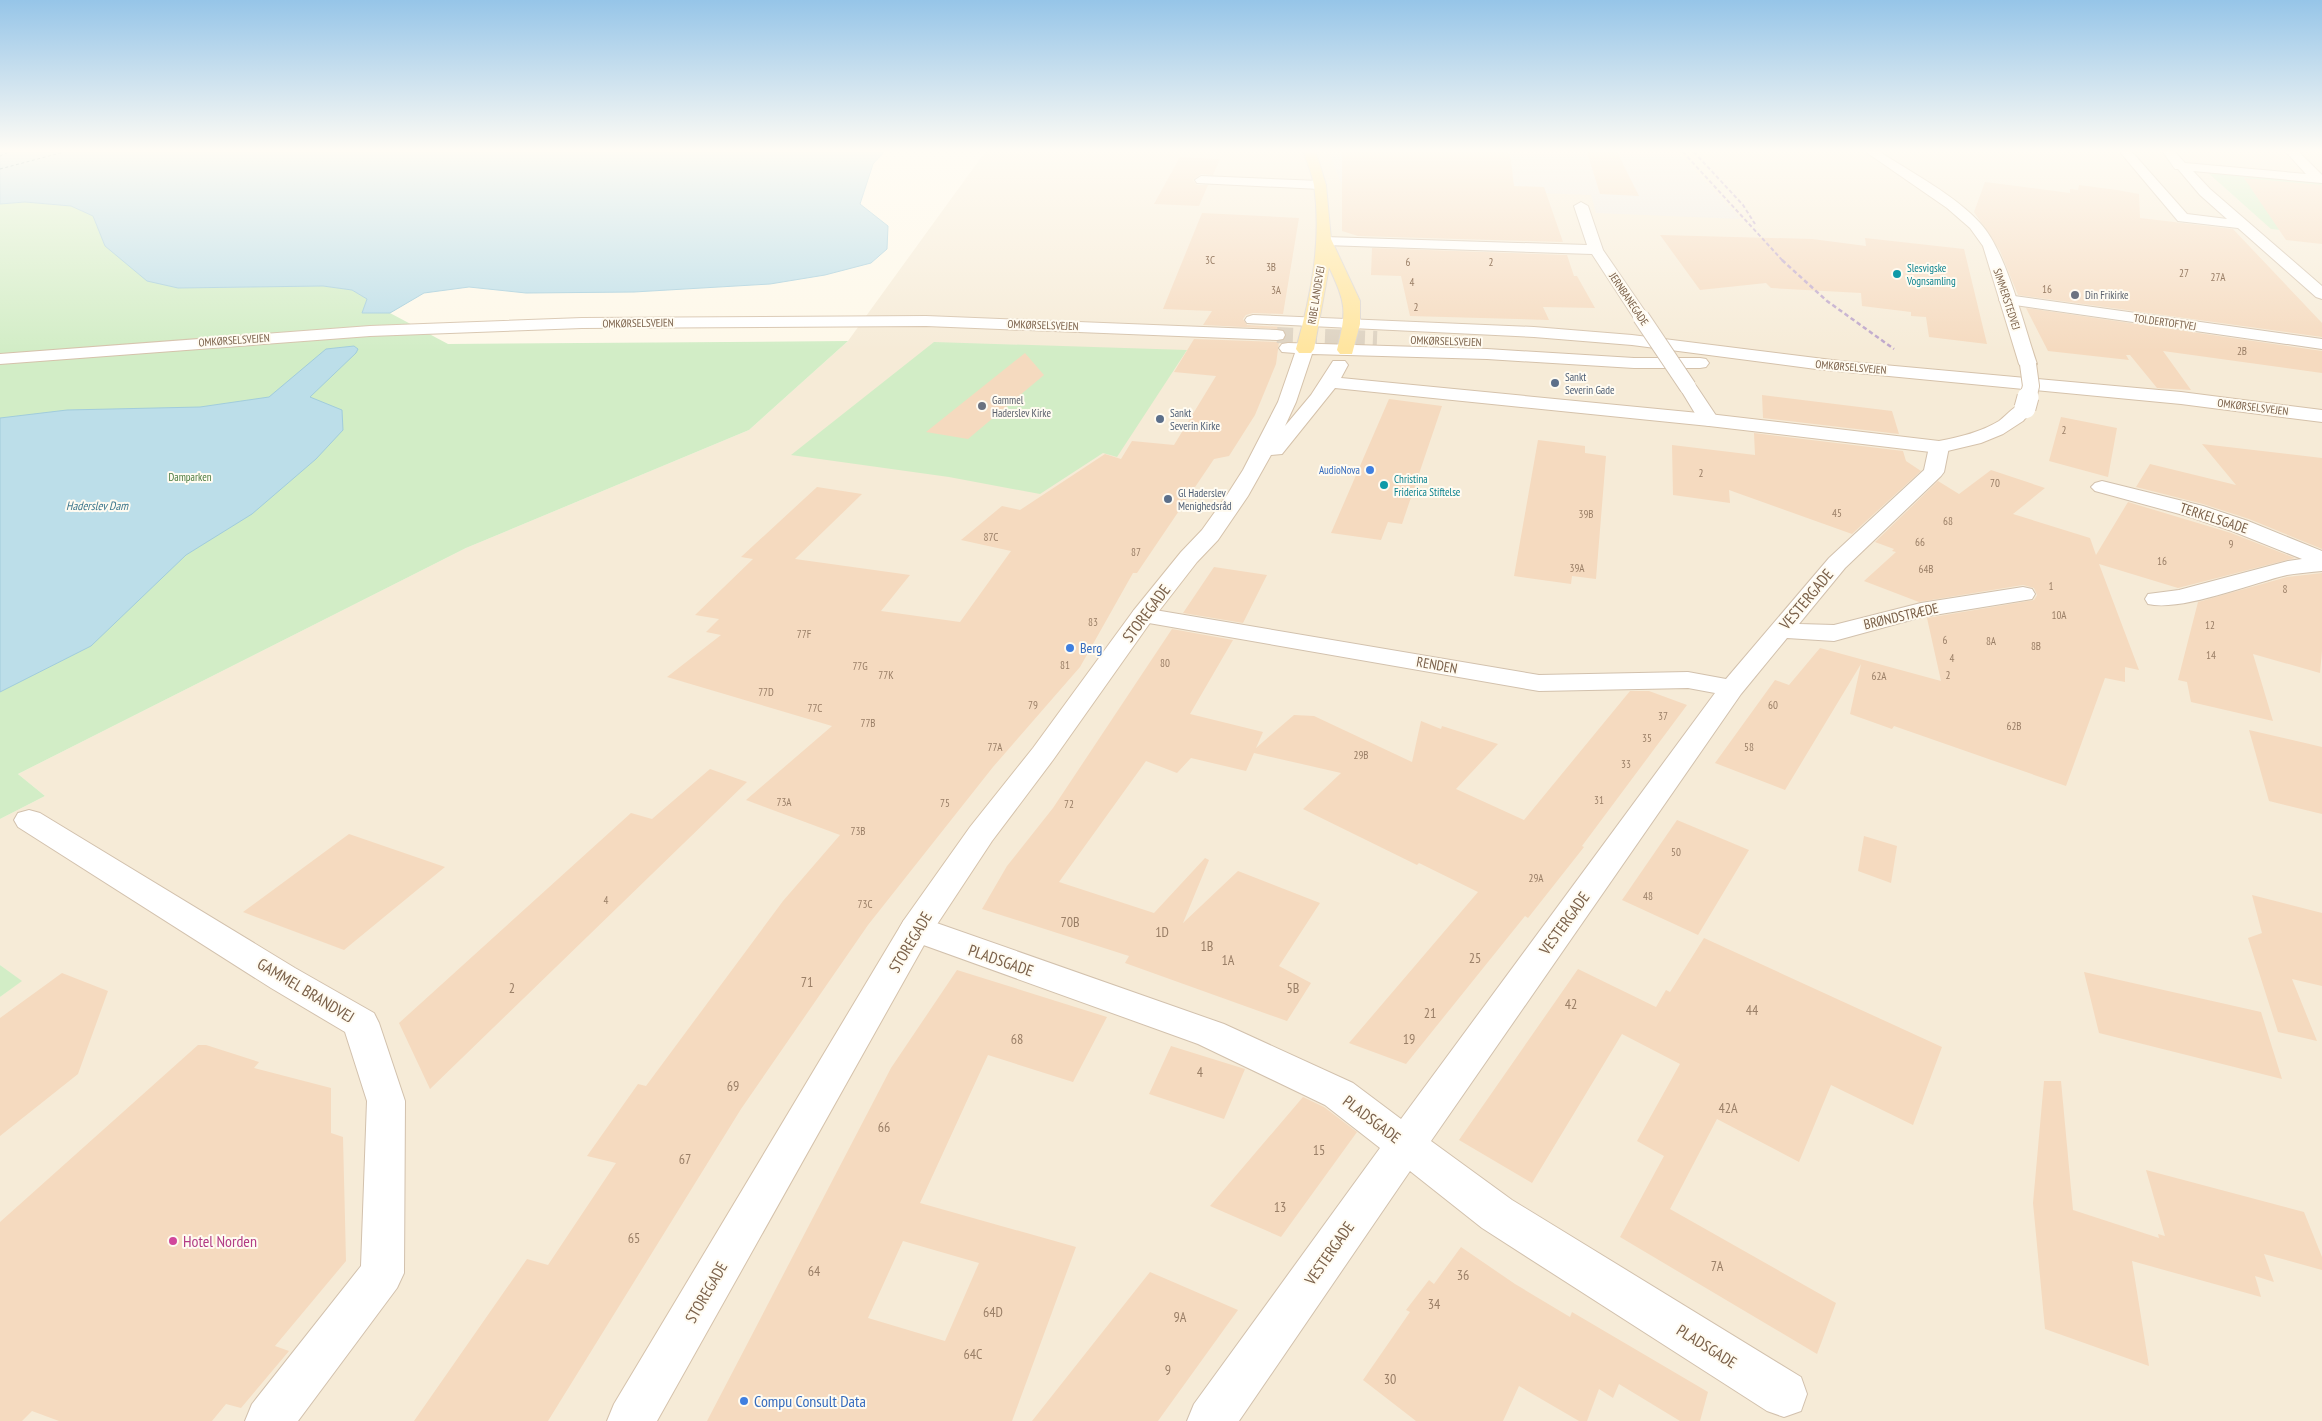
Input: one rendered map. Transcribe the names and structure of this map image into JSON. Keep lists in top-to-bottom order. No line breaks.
{"streets":{"main road":["RIBE LANDEVEJ"],"street":["JERNBANEGADE","SIMMERSTEDVEJ","TOLDERTOFTVEJ","OMKØRSELSVEJEN","TERKELSGADE","VESTERGADE","STOREGADE","BRØNDSTRÆDE","RENDEN","PLADSGADE","GAMMEL BRANDVEJ"]},"crossings":[["RIBE LANDEVEJ","STOREGADE"],["SIMMERSTEDVEJ","TOLDERTOFTVEJ"],["SIMMERSTEDVEJ","VESTERGADE"],["VESTERGADE","BRØNDSTRÆDE"],["VESTERGADE","RENDEN"],["VESTERGADE","PLADSGADE"],["STOREGADE","RENDEN"],["STOREGADE","PLADSGADE"]],"water":["Haderslev Dam"],"parks":["Damparken"],"places":["Slesvigske Vognsamling","Din Frikirke","Sankt Severin Gade","Gammel Haderslev Kirke","Sankt Severin Kirke","AudioNova","Christina Friderica Stiftelse","Gl Haderslev Menighedsråd","Berg","Hotel Norden","Compu Consult Data"],"house_numbers":["3C","6","2","3B","27","27A","4","16","3A","2","2B","2","2","70","45","39B","68","87C","66","9","87","16","39A","64B","1","8","10A","83","12","77F","6","8A","8B","14","4","80","81","77G","77K","2","62A","77D","79","60","77C","37","77B","62B","35","77A","58","29B","33","31","73A","75","72","73B","50","29A","48","4","73C","70B","1D","1B","25","1A","71","2","5B","42","44","21","68","19","4","69","42A","66","15","67","13","65","7A","64","36","34","64D","9A","64C","9","30"]}
